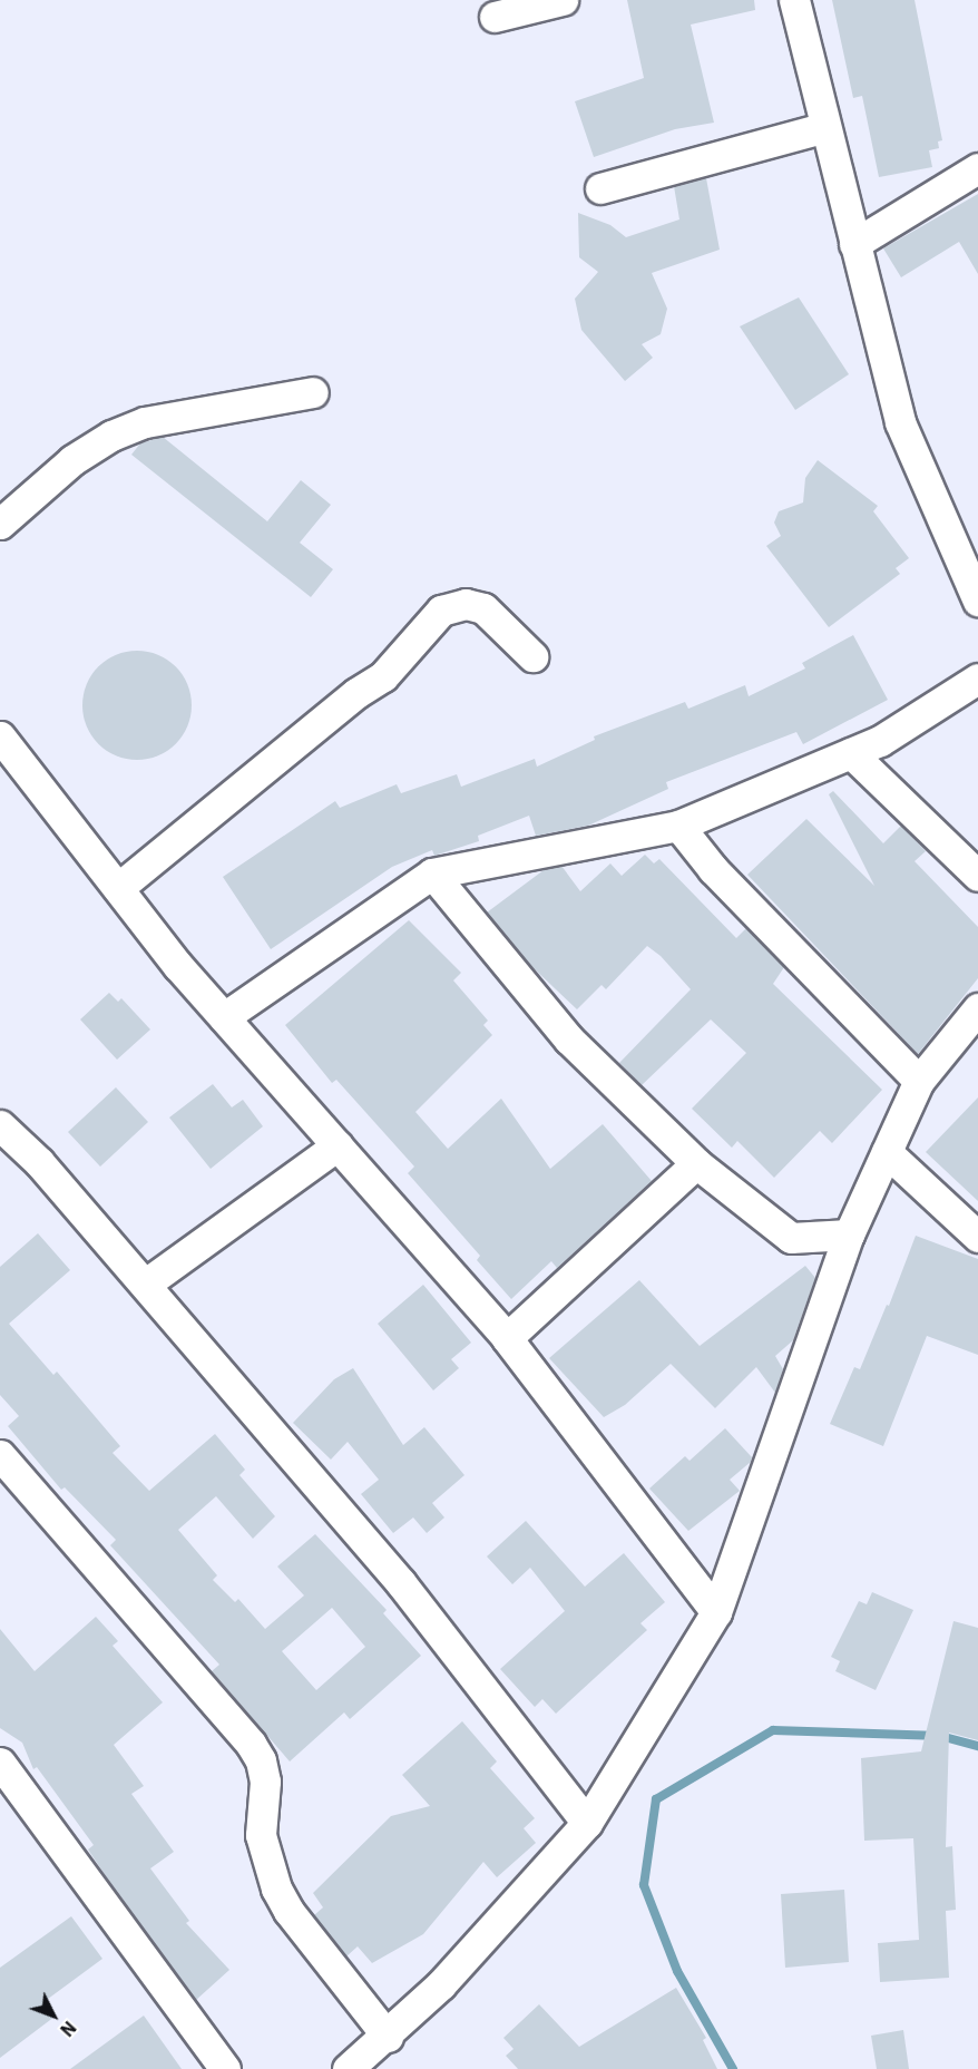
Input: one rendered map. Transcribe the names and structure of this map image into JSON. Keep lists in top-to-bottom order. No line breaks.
{"north":"bottom right"}
